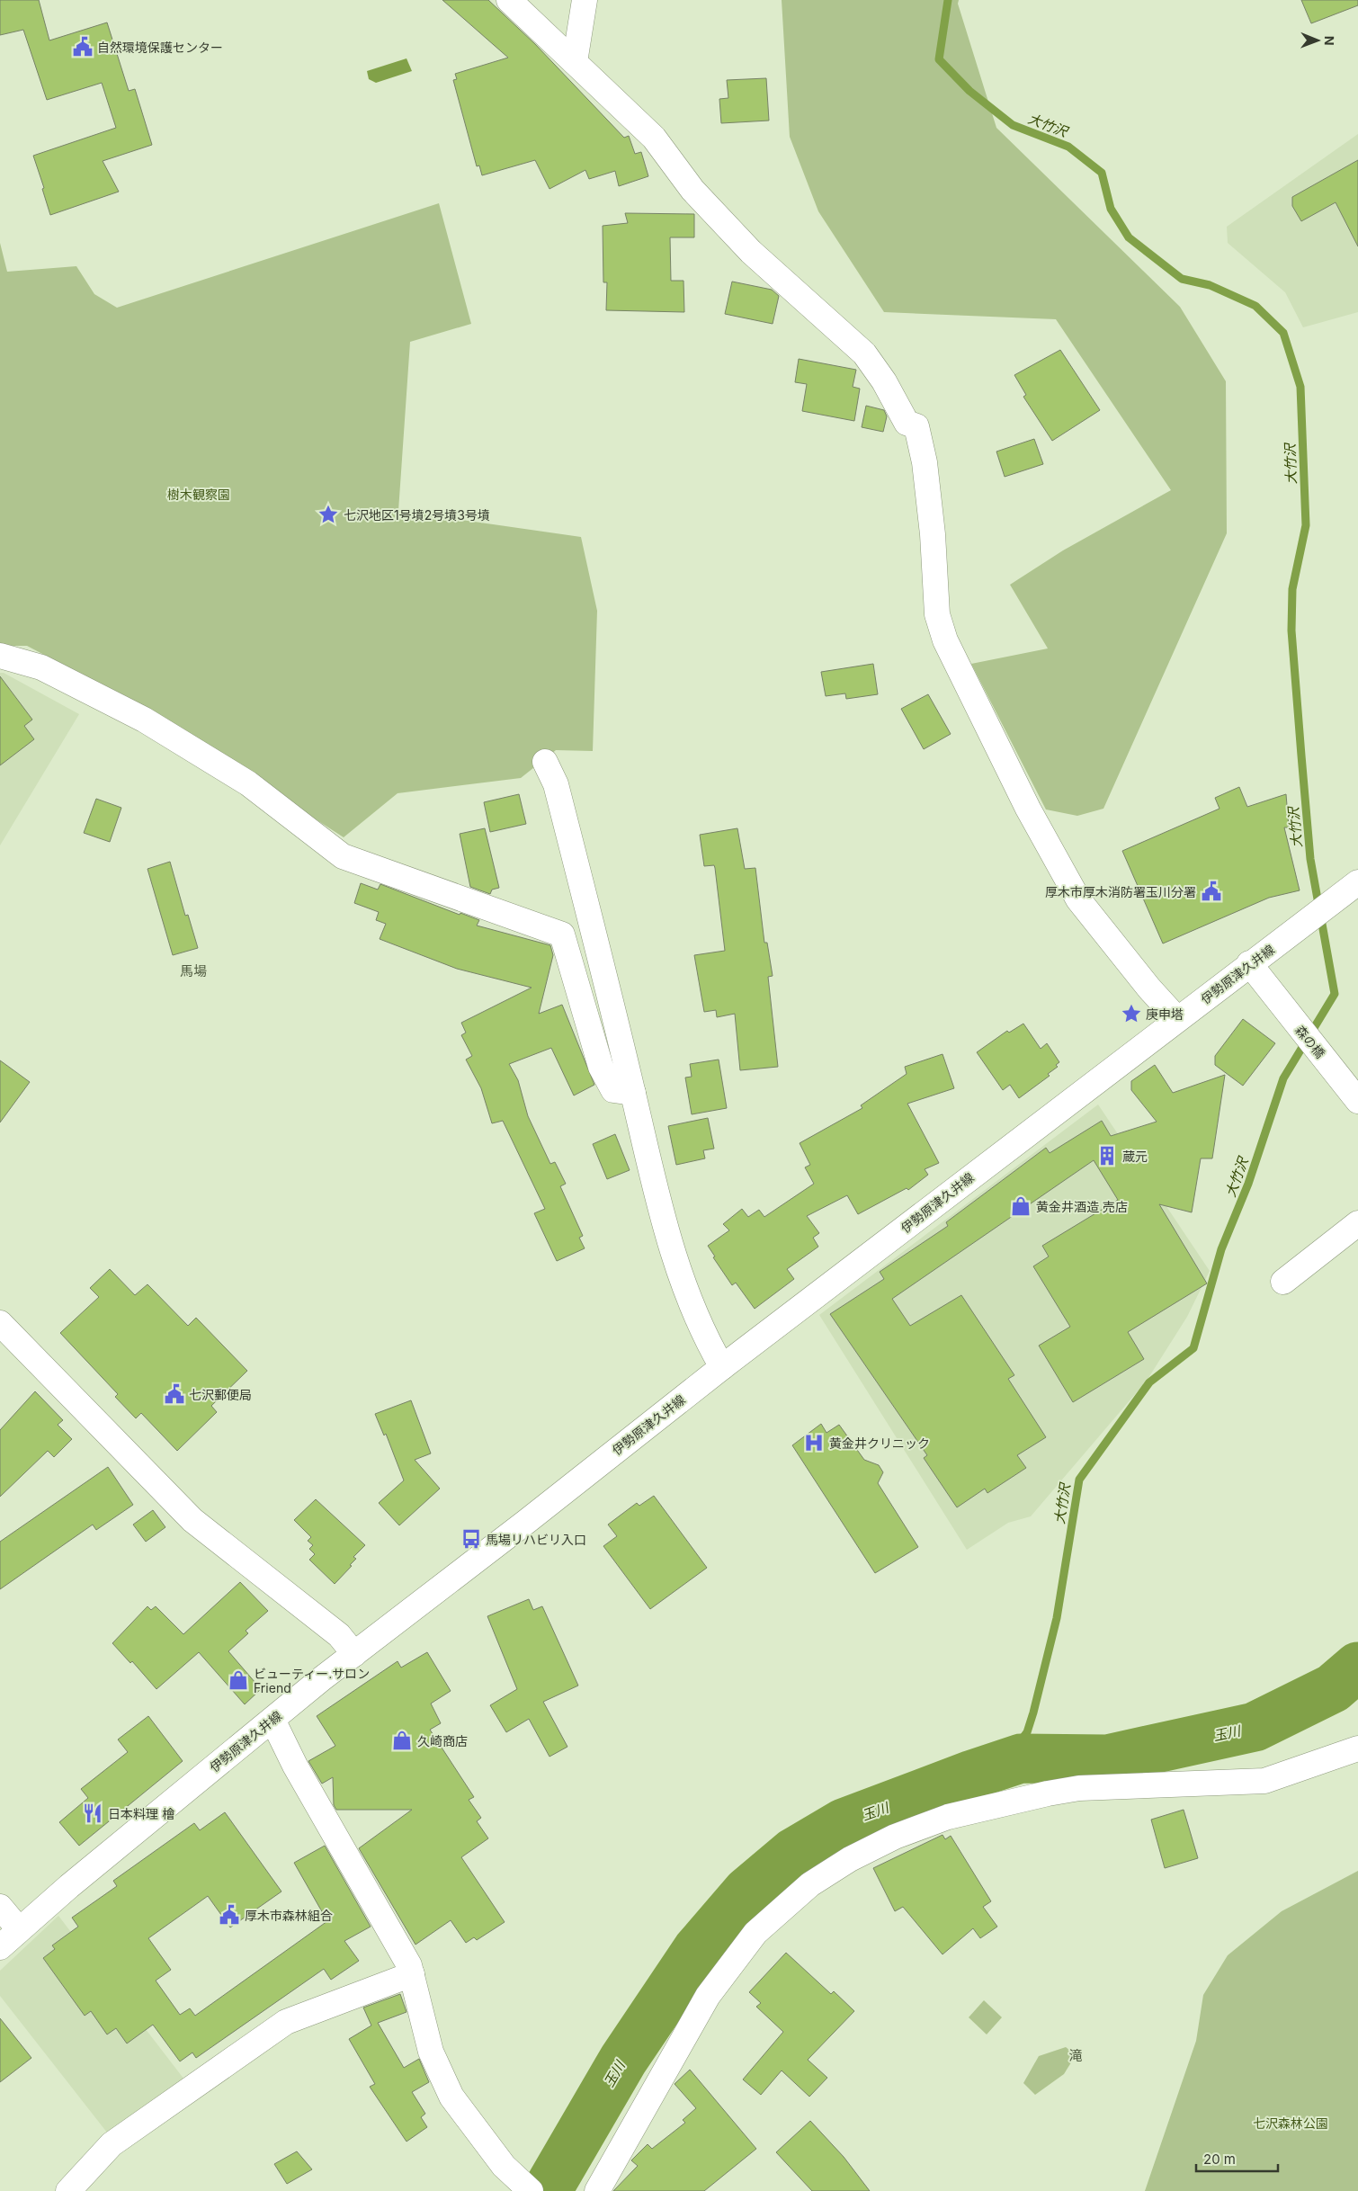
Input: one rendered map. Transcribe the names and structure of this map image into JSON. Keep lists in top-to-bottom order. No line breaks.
{"streets":{"street":["伊勢原津久井線","森の橋"]},"crossings":[["伊勢原津久井線","森の橋"]],"districts":["馬場","滝"],"water":["大竹沢","玉川"],"parks":["樹木観察園","七沢森林公園"],"places":{"public building":["自然環境保護センター","厚木市厚木消防署玉川分署","七沢郵便局","厚木市森林組合"],"place":["七沢地区1号墳2号墳3号墳","庚申塔"],"building":["蔵元"],"shop":["黄金井酒造 売店","ビューティー.サロン Friend","久崎商店"],"hospital":["黄金井クリニック"],"bus stop":["馬場リハビリ入口"],"restaurant":["日本料理 檜"]},"scale_bar":"20 m","north":"right"}
